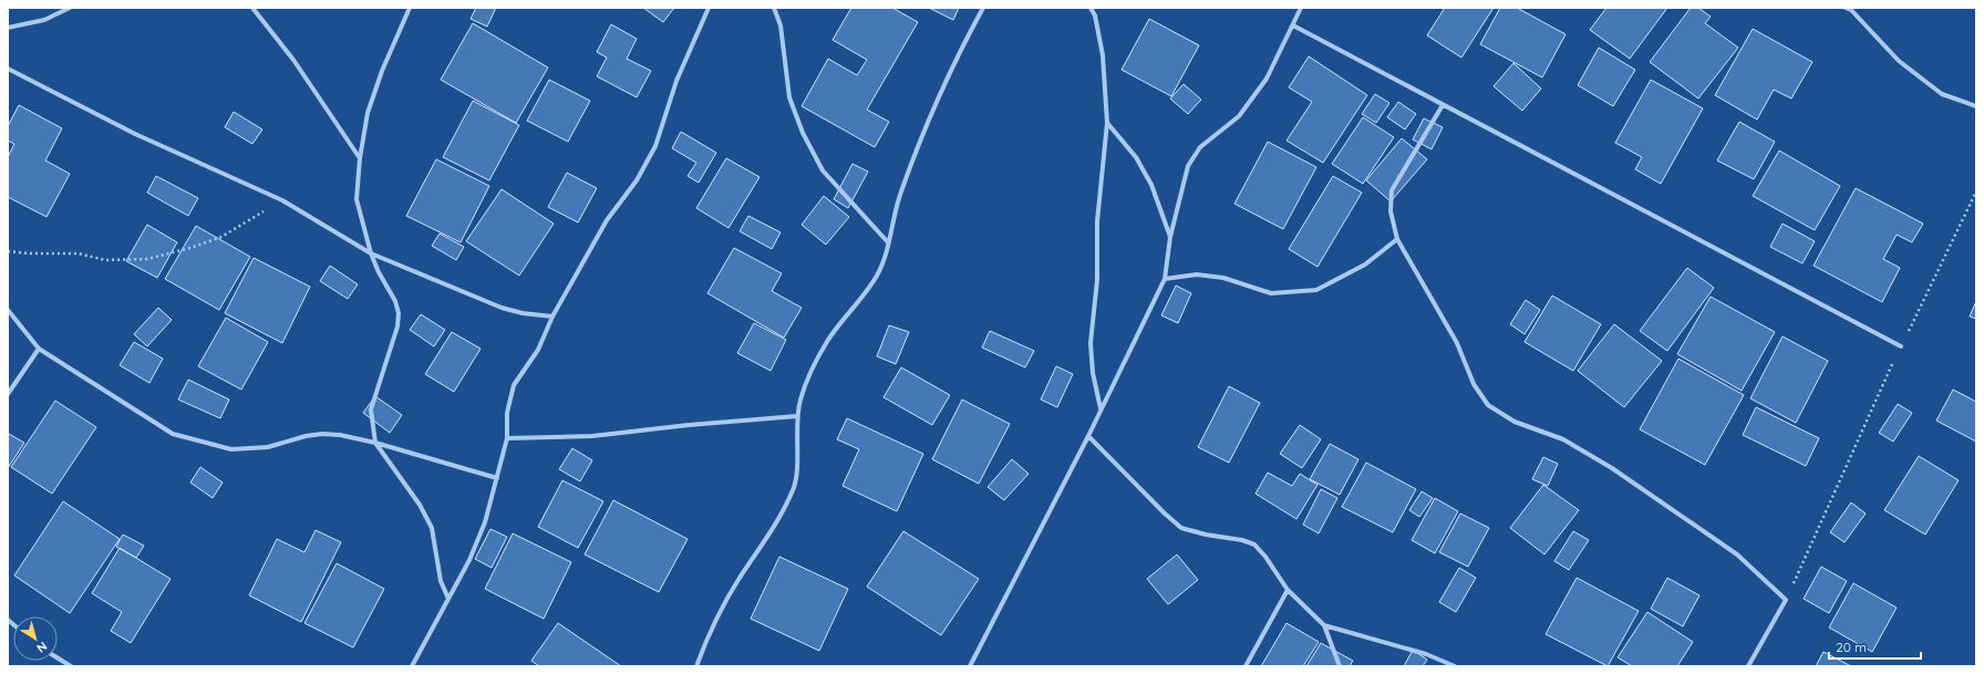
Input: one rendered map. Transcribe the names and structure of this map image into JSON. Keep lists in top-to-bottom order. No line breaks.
{"scale_bar":"20 m","north":"bottom right"}
